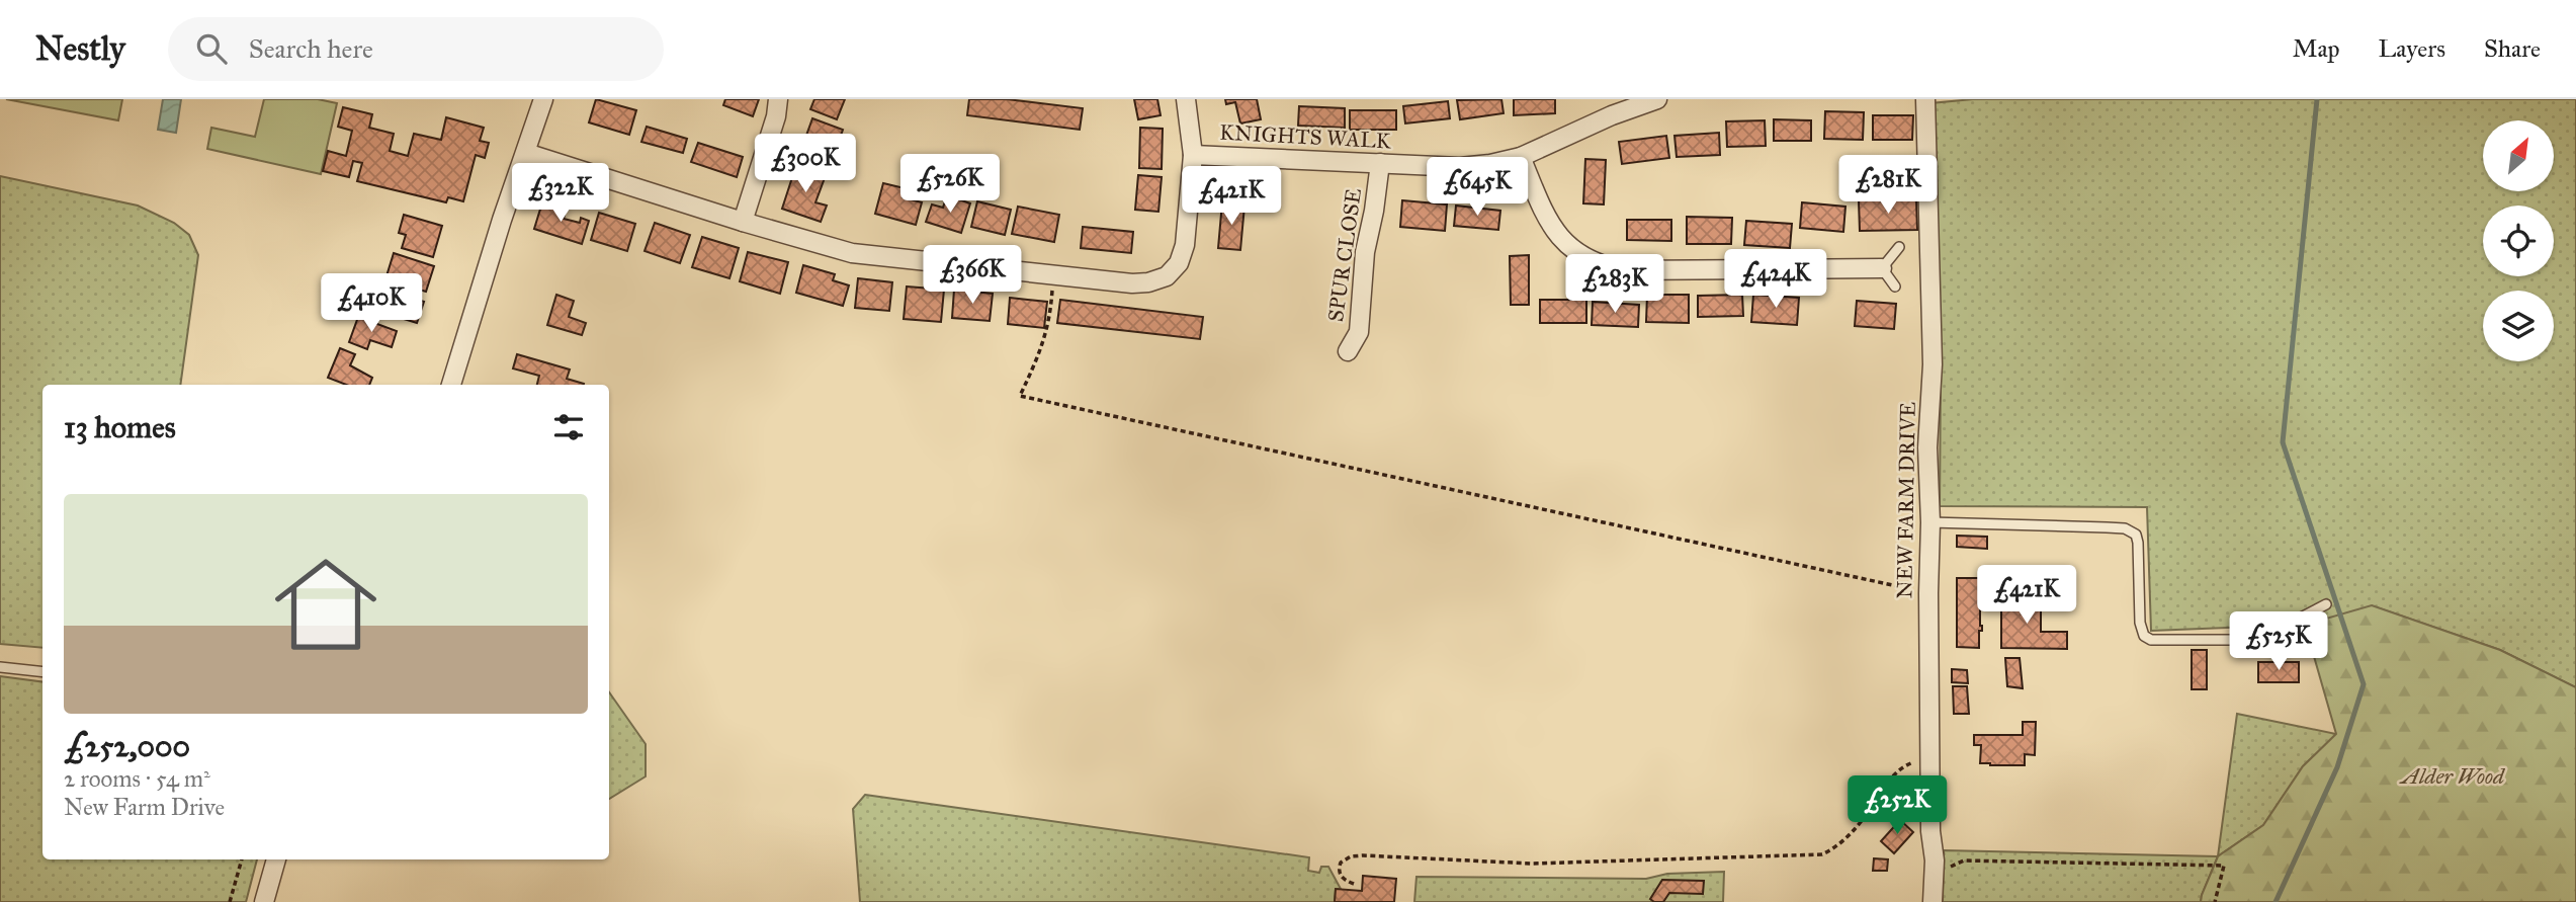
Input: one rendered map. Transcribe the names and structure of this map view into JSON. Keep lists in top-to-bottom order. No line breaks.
{"streets":{"street":["KNIGHTS WALK","SPUR CLOSE","NEW FARM DRIVE"]},"crossings":[["KNIGHTS WALK","SPUR CLOSE"]],"parks":["Alder Wood"],"north":"top right","page":{"header":"Nestly","search":"Search here","nav":["Map","Layers","Share"],"price":["£300K","£526K","£281K","£645K","£322K","£421K","£366K","£424K","£283K","£410K","£421K","£525K","£252K"],"heading":"13 homes","list":[{"name":"£252,000","note":"2 rooms · 54 m² · New Farm Drive"}]}}
